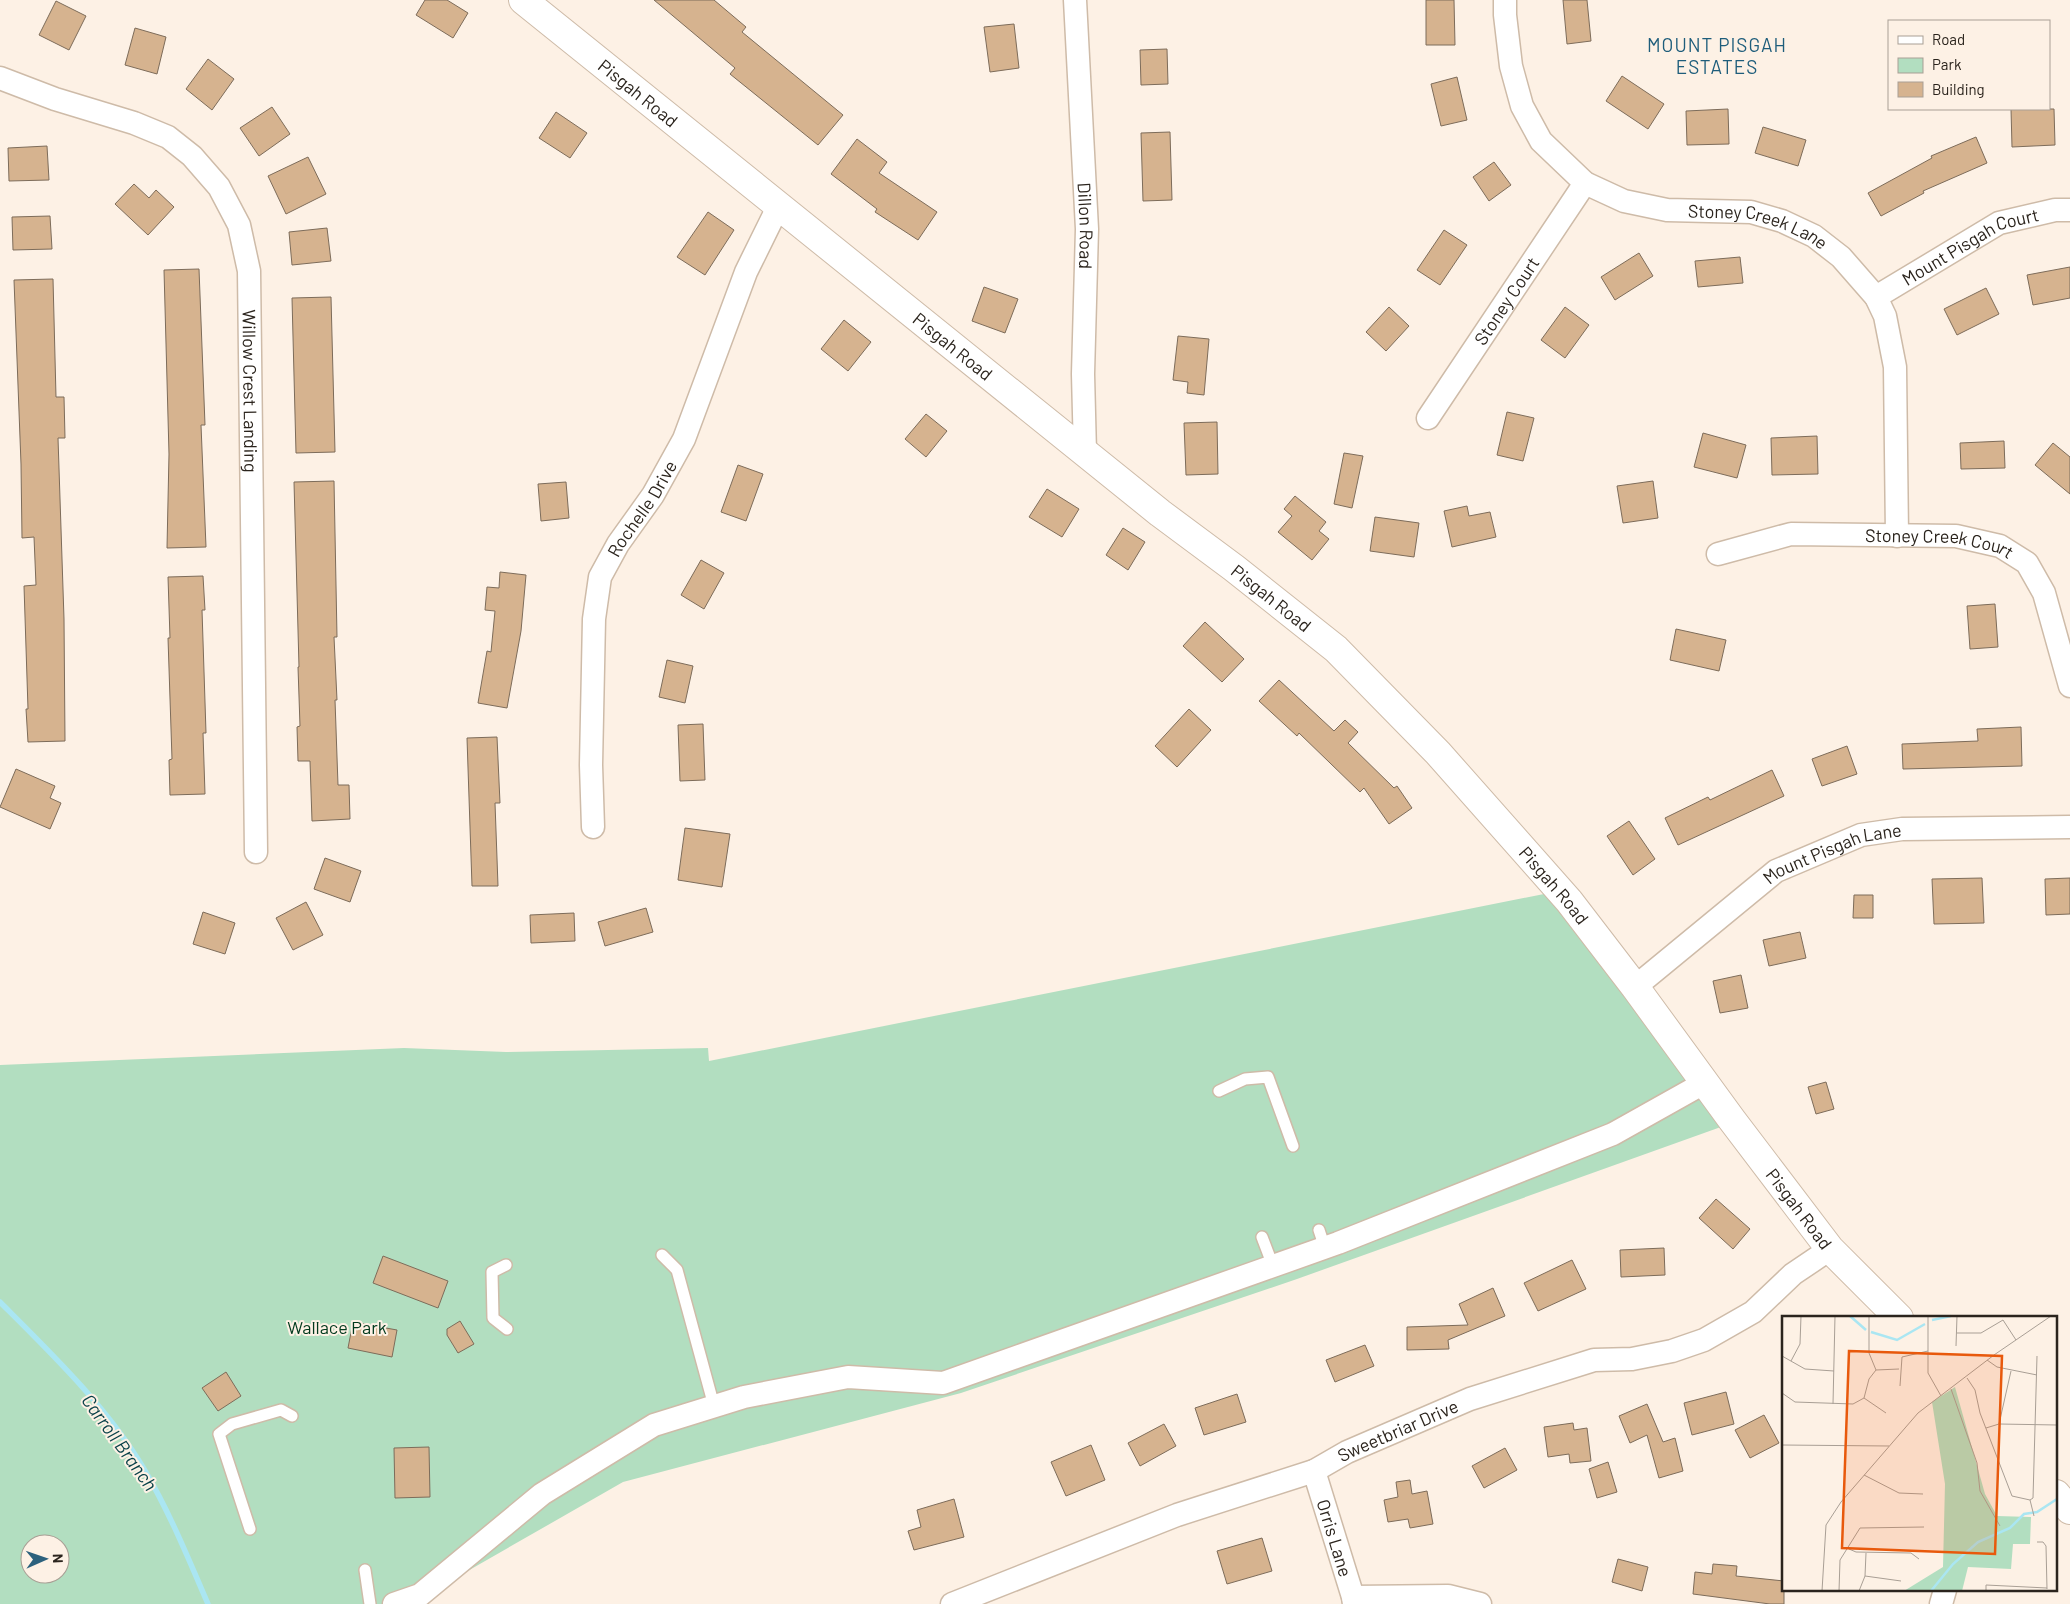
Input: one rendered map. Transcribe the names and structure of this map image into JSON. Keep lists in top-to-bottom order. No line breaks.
{"streets":{"street":["Pisgah Road","Dillon Road","Stoney Creek Lane","Mount Pisgah Court","Stoney Court","Willow Crest Landing","Rochelle Drive","Stoney Creek Court","Mount Pisgah Lane","Sweetbriar Drive","Orris Lane"]},"crossings":[["Pisgah Road","Dillon Road"],["Pisgah Road","Rochelle Drive"],["Pisgah Road","Mount Pisgah Lane"],["Pisgah Road","Sweetbriar Drive"],["Stoney Creek Lane","Mount Pisgah Court"],["Stoney Creek Lane","Stoney Court"],["Stoney Creek Lane","Stoney Creek Court"],["Sweetbriar Drive","Orris Lane"]],"districts":["MOUNT PISGAH ESTATES"],"water":["Carroll Branch"],"parks":["Wallace Park"],"legend":["Road","Park","Building"],"north":"right"}
